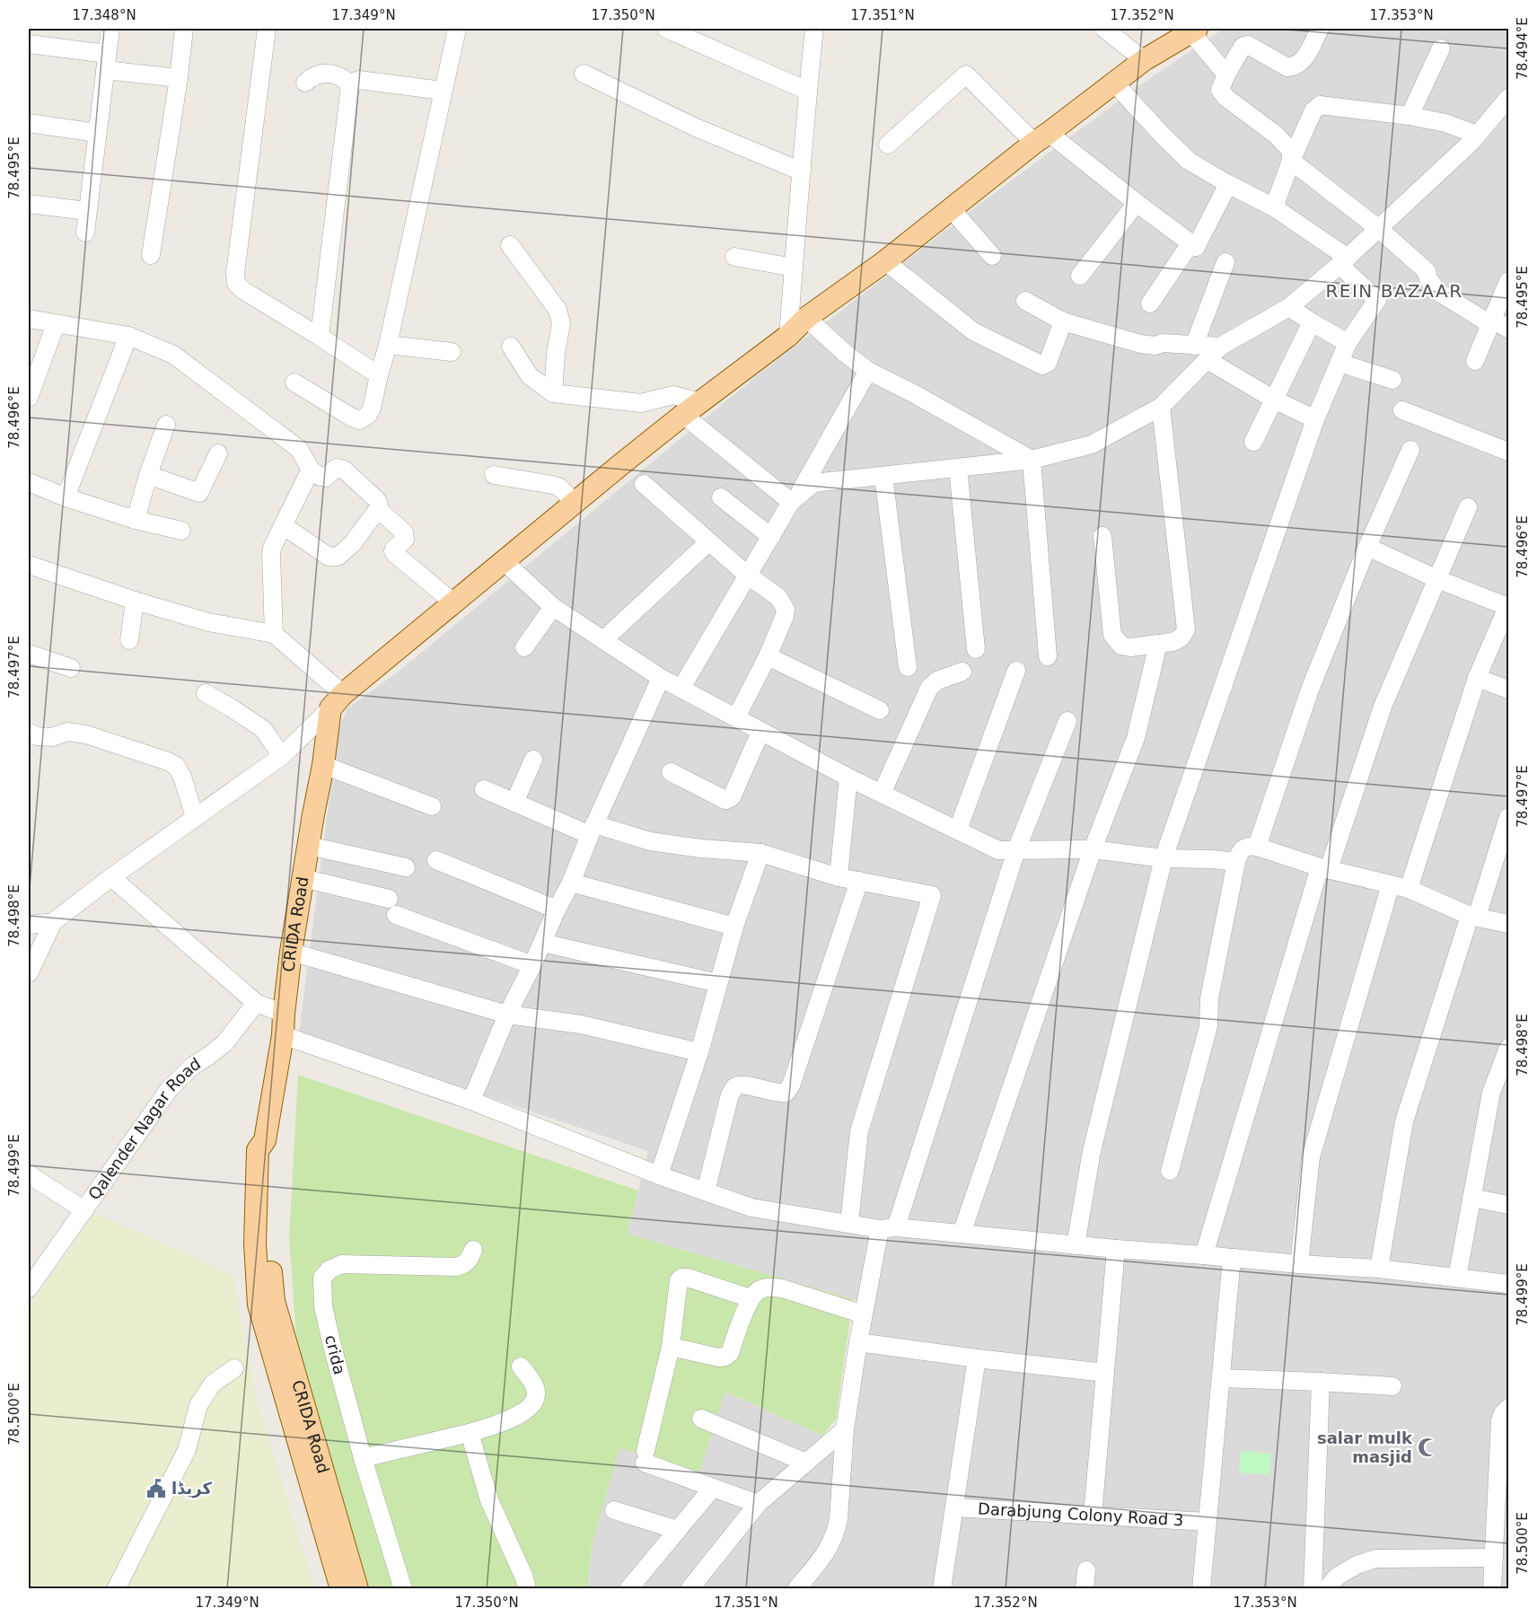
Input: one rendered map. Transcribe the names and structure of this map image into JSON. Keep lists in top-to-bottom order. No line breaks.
{"streets":{"main road":["CRIDA Road"],"street":["Qalender Nagar Road","crida","Darabjung Colony Road 3"]},"districts":["REIN BAZAAR"],"places":{"mosque":["salar mulk masjid"],"public building":["کریڈا"]},"coordinates":["17.348°N","17.349°N","17.350°N","17.351°N","17.352°N","17.353°N","78.494°E","78.495°E","78.496°E","78.497°E","78.498°E","78.499°E","78.500°E"]}
